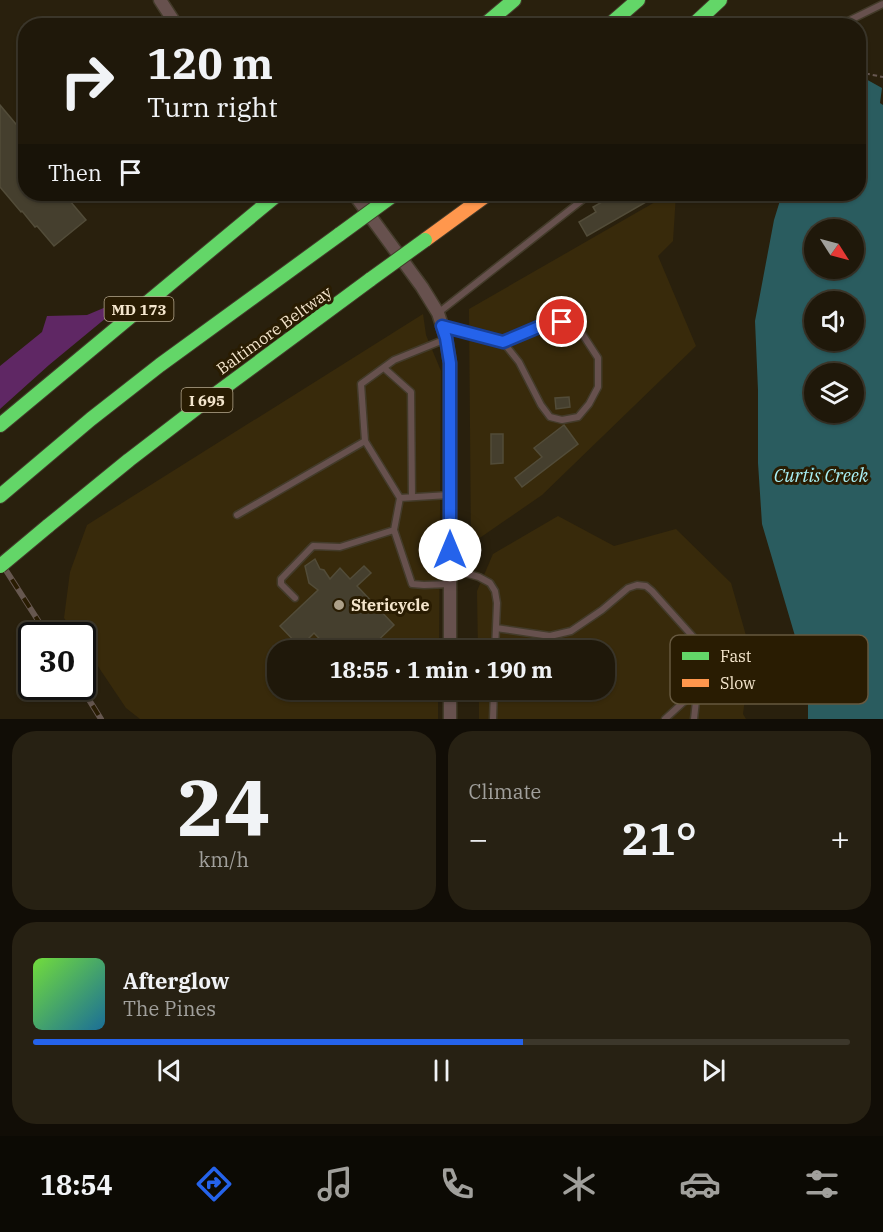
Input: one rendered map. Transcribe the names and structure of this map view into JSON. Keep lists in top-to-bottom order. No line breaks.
{"streets":{"main road":["MD 173","Baltimore Beltway","I 695"]},"water":["Curtis Creek"],"places":["Stericycle"],"legend":["Fast","Slow"],"north":"bottom right","page":{"turn":["120 m","Turn right"],"then":"Then","limit":"30","trip":"18:55 · 1 min · 190 m","tile":[["24","km/h"],"Climate"],"heat":["−","21°","+"],"song":["Afterglow","The Pines"],"tabs":"18:54"}}
